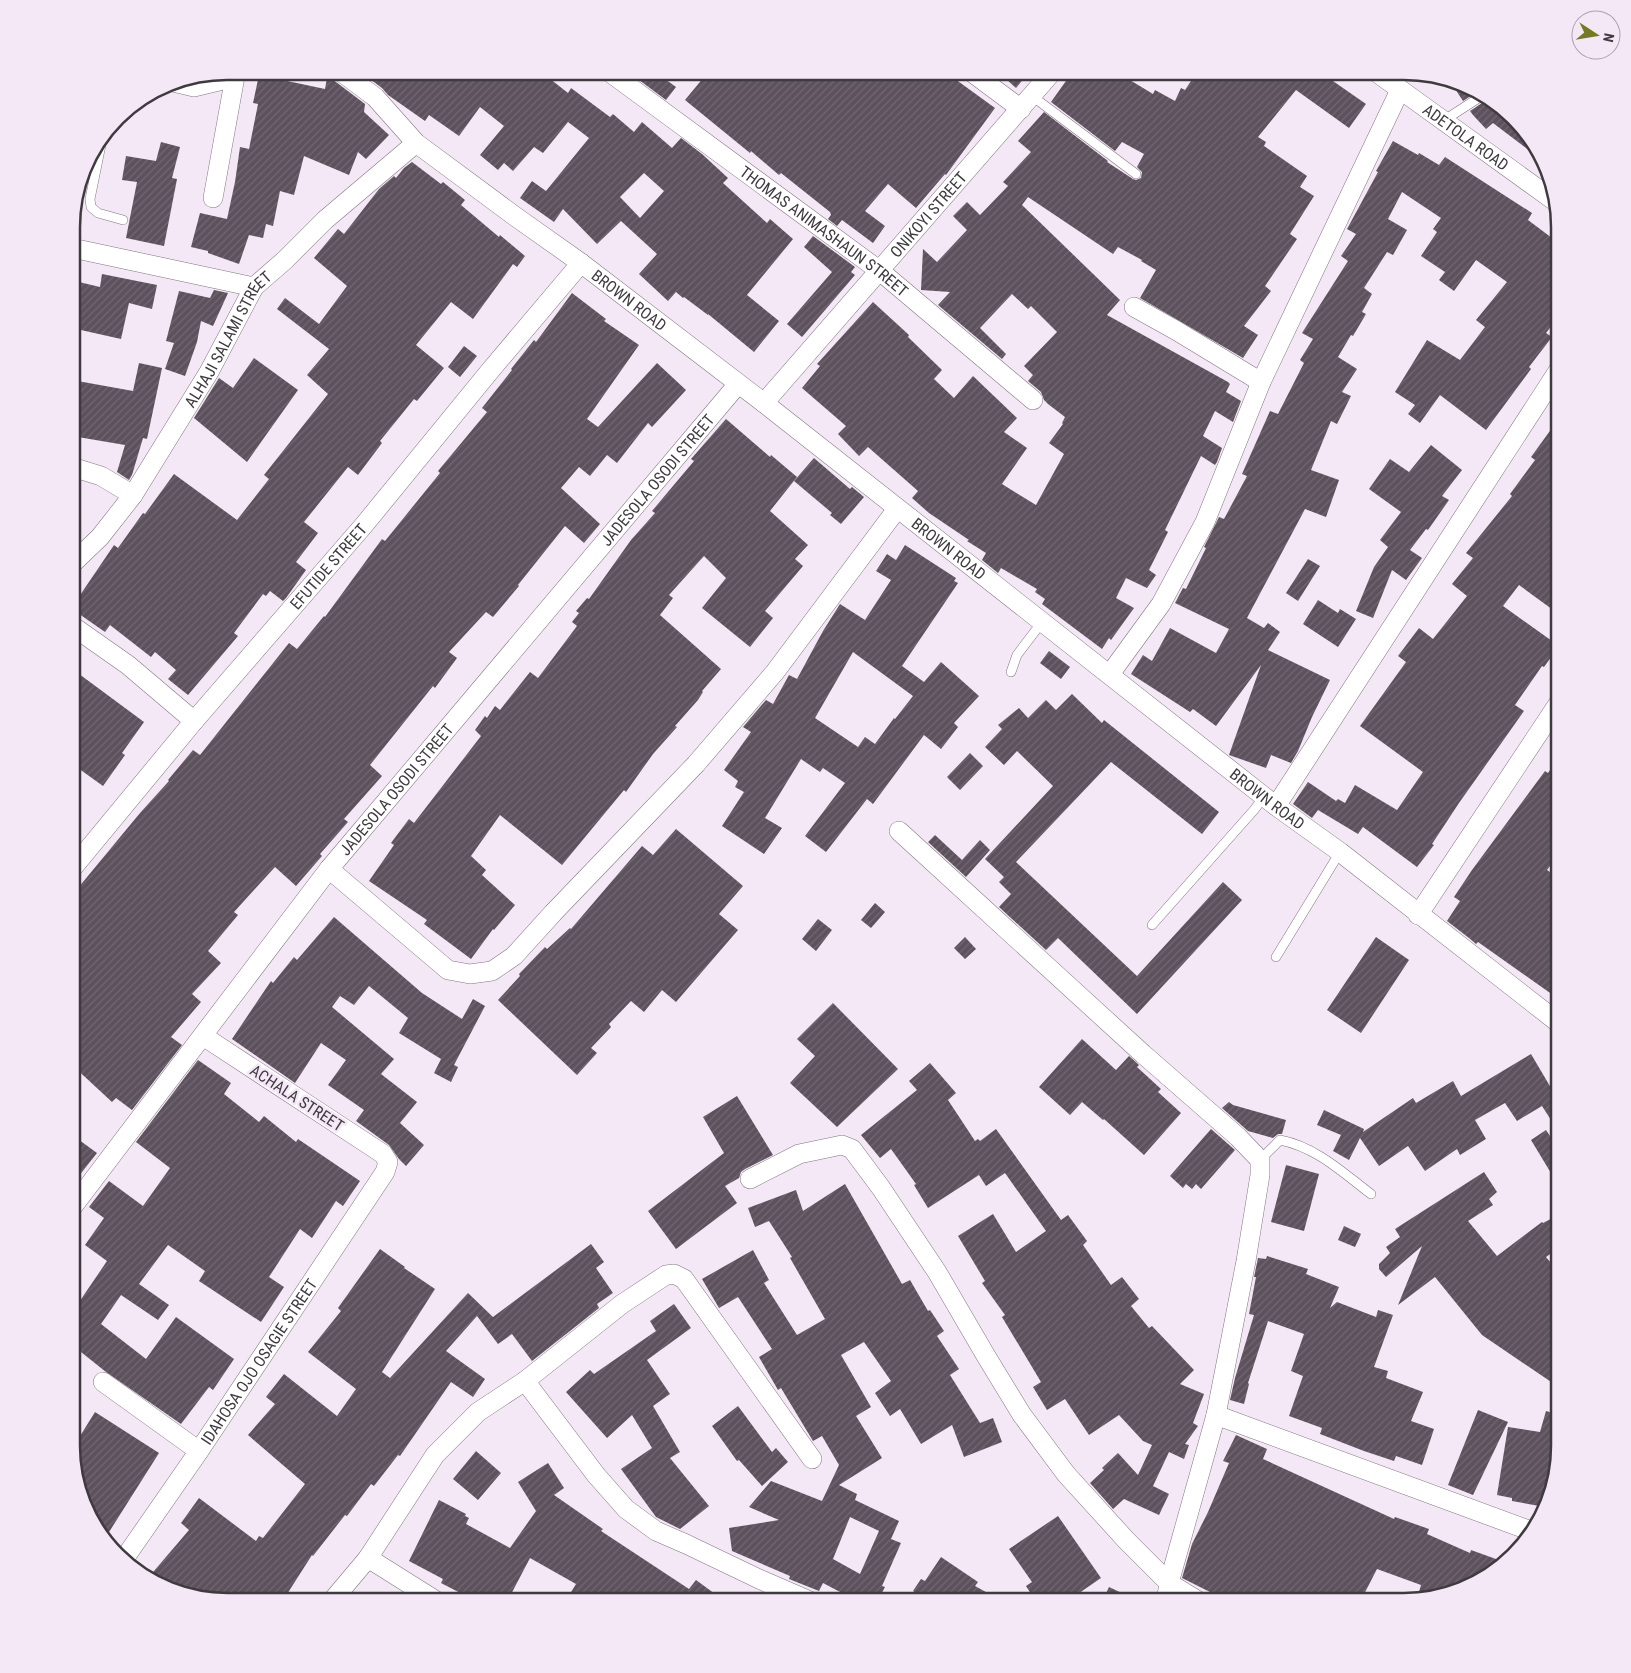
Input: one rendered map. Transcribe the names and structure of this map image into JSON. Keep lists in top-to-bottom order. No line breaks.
{"streets":{"street":["ADETOLA ROAD","ONIKOYI STREET","THOMAS ANIMASHAUN STREET","BROWN ROAD","ALHAJI SALAMI STREET","JADESOLA OSODI STREET","EFUTIDE STREET","ACHALA STREET","IDAHOSA OJO OSAGIE STREET"]},"crossings":[["ONIKOYI STREET","THOMAS ANIMASHAUN STREET"],["ONIKOYI STREET","BROWN ROAD"],["BROWN ROAD","ALHAJI SALAMI STREET"],["BROWN ROAD","JADESOLA OSODI STREET"],["BROWN ROAD","EFUTIDE STREET"],["JADESOLA OSODI STREET","ACHALA STREET"],["ACHALA STREET","IDAHOSA OJO OSAGIE STREET"]],"north":"right"}
